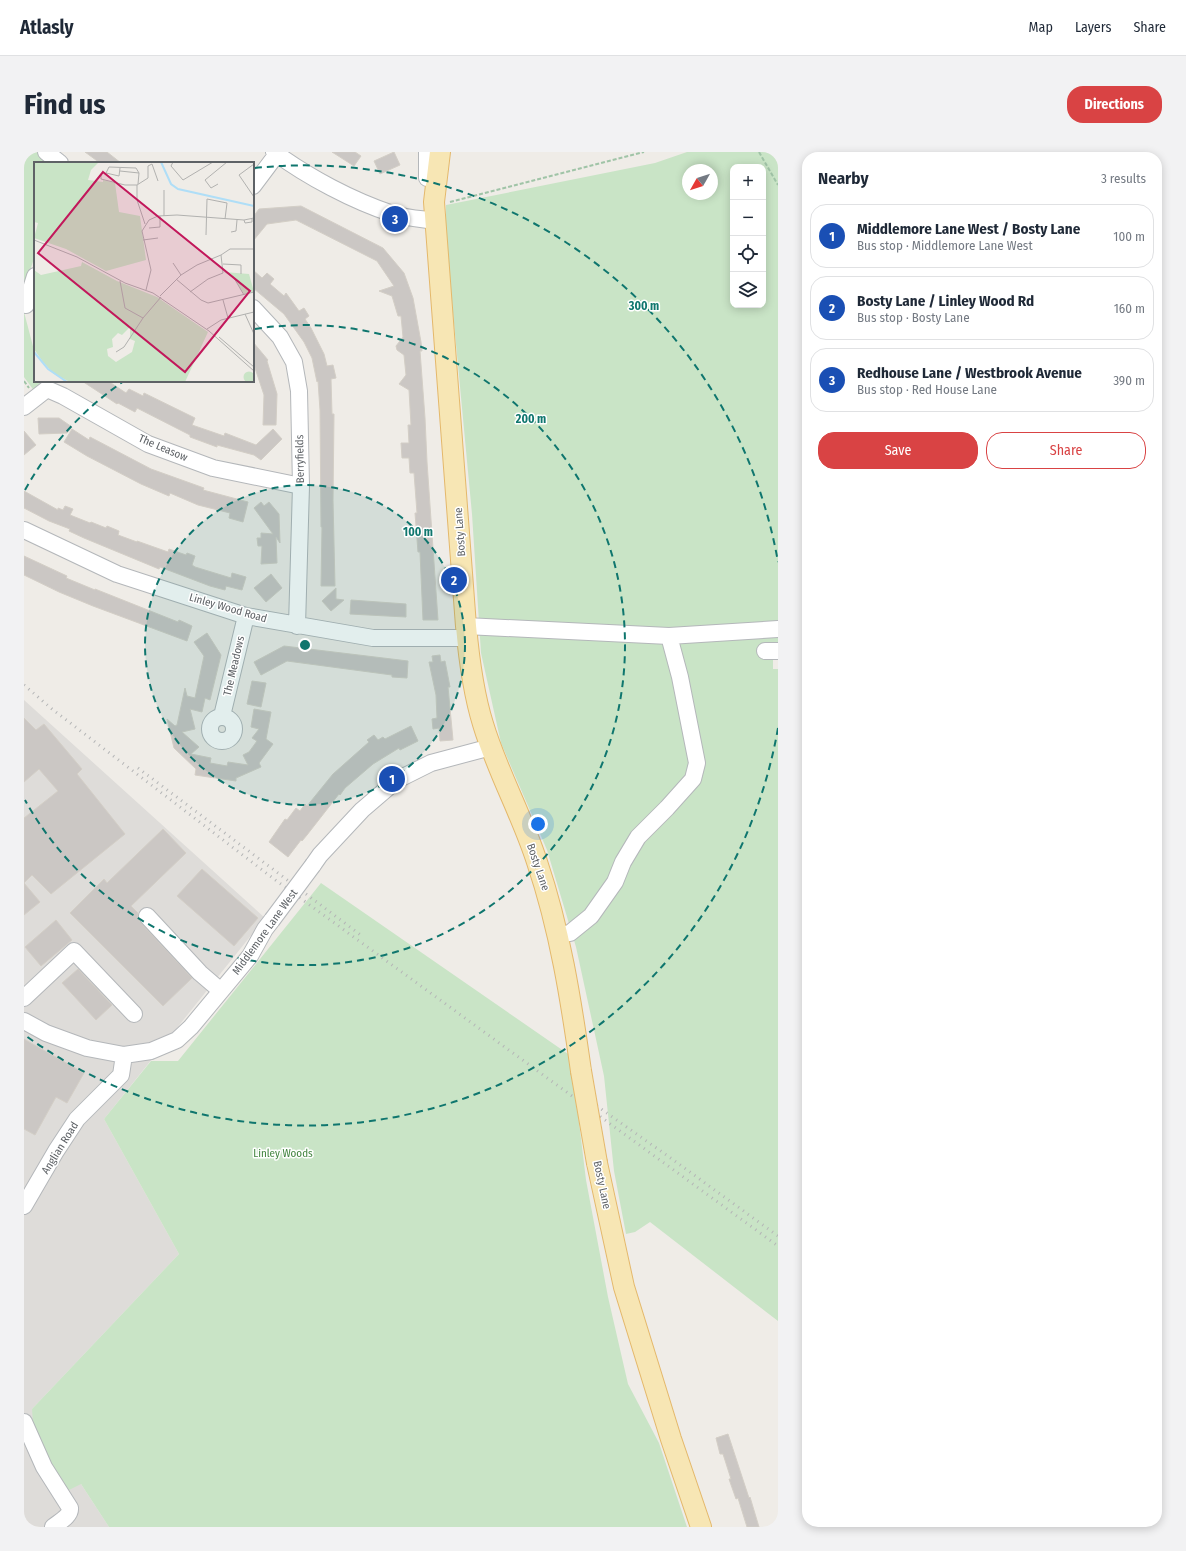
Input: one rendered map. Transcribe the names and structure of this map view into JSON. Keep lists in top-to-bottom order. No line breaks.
{"streets":{"main road":["Bosty Lane"],"street":["The Leasow","Berryfields","Linley Wood Road","The Meadows","Middlemore Lane West","Anglian Road"]},"crossings":[["The Leasow","Berryfields"],["Berryfields","Linley Wood Road"],["Bosty Lane","Linley Wood Road"],["Bosty Lane","Middlemore Lane West"],["Linley Wood Road","The Meadows"],["Middlemore Lane West","Anglian Road"]],"parks":["Linley Woods"],"north":"bottom left","page":{"header":"Atlasly","nav":["Map","Layers","Share"],"buttons":["Directions",["Save","Share"]],"title":"Find us","heading":["Nearby","3 results"],"map_buttons":["+","−"],"pins":["3","2","1"],"list":[{"mark":"1","name":"Middlemore Lane West / Bosty Lane","note":"Bus stop · Middlemore Lane West","value":"100 m"},{"mark":"2","name":"Bosty Lane / Linley Wood Rd","note":"Bus stop · Bosty Lane","value":"160 m"},{"mark":"3","name":"Redhouse Lane / Westbrook Avenue","note":"Bus stop · Red House Lane","value":"390 m"}]},"rings":["300 m","200 m","100 m"]}
